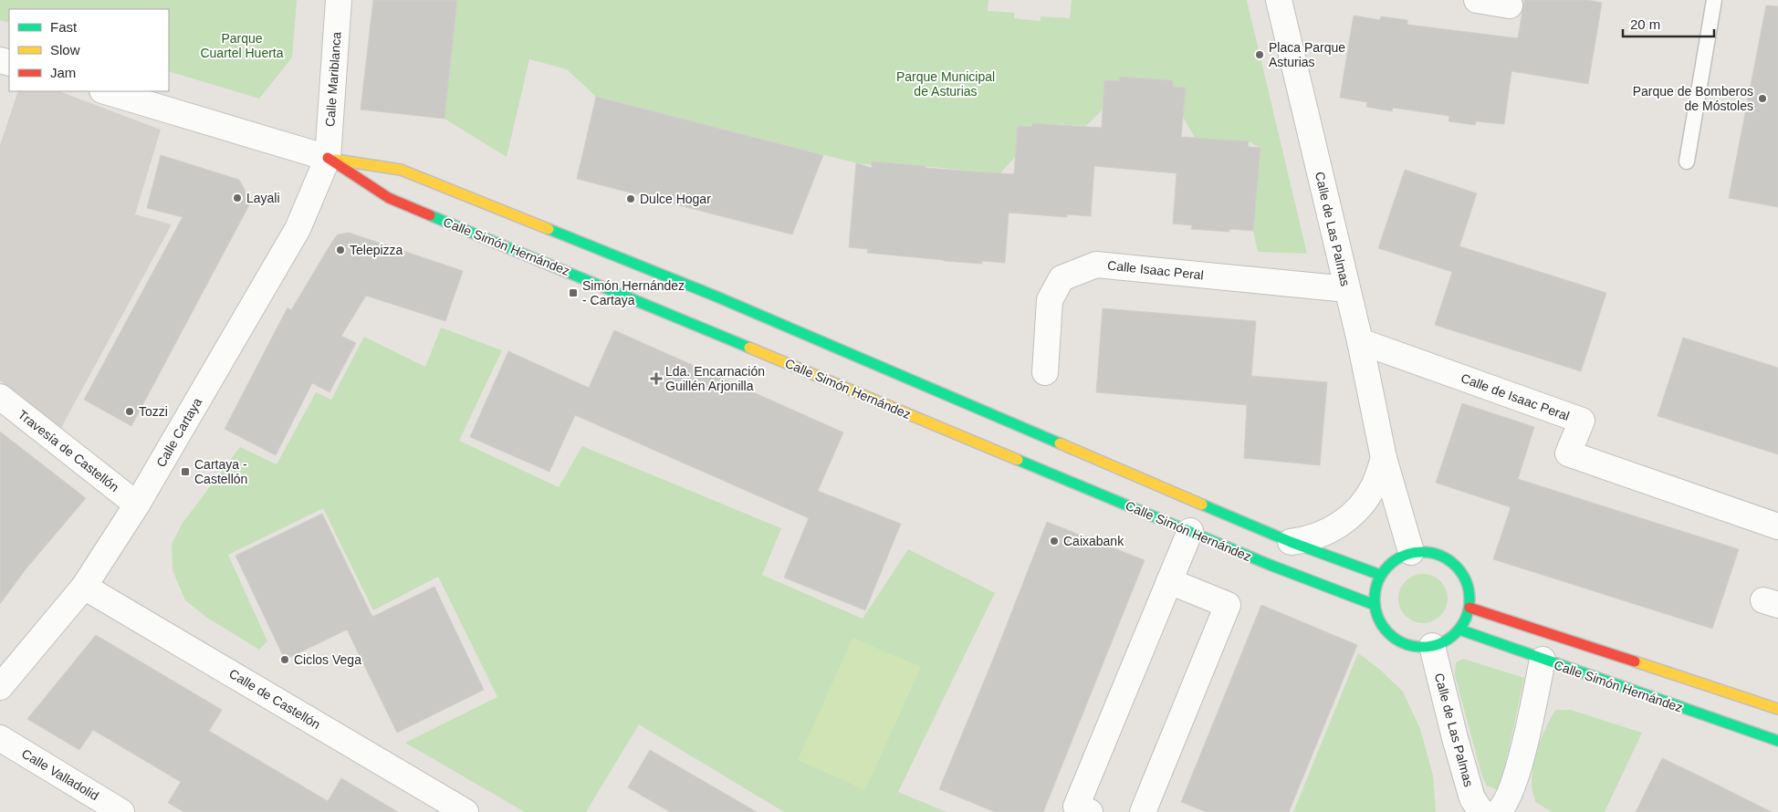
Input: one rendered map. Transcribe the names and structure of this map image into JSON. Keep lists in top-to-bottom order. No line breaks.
{"streets":{"street":["Calle Mariblanca","Calle de Las Palmas","Calle Simón Hernández","Calle Isaac Peral","Calle de Isaac Peral","Calle Cartaya","Travesía de Castellón","Calle de Castellón","Calle Valladolid"]},"crossings":[["Calle Mariblanca","Calle Simón Hernández"],["Calle Mariblanca","Calle Cartaya"],["Calle de Las Palmas","Calle Simón Hernández"],["Calle de Las Palmas","Calle Isaac Peral"],["Calle de Las Palmas","Calle de Isaac Peral"],["Calle Simón Hernández","Calle Cartaya"],["Calle Cartaya","Travesía de Castellón"],["Calle Cartaya","Calle de Castellón"]],"parks":["Parque Cuartel Huerta","Parque Municipal de Asturias"],"places":{"other":["Placa Parque Asturias","Parque de Bomberos de Móstoles","Layali","Dulce Hogar","Telepizza","Tozzi","Caixabank","Ciclos Vega"],"transit":["Simón Hernández - Cartaya","Cartaya - Castellón"],"health":["Lda. Encarnación Guillén Arjonilla"]},"legend":["Fast","Slow","Jam"],"scale_bar":"20 m"}
